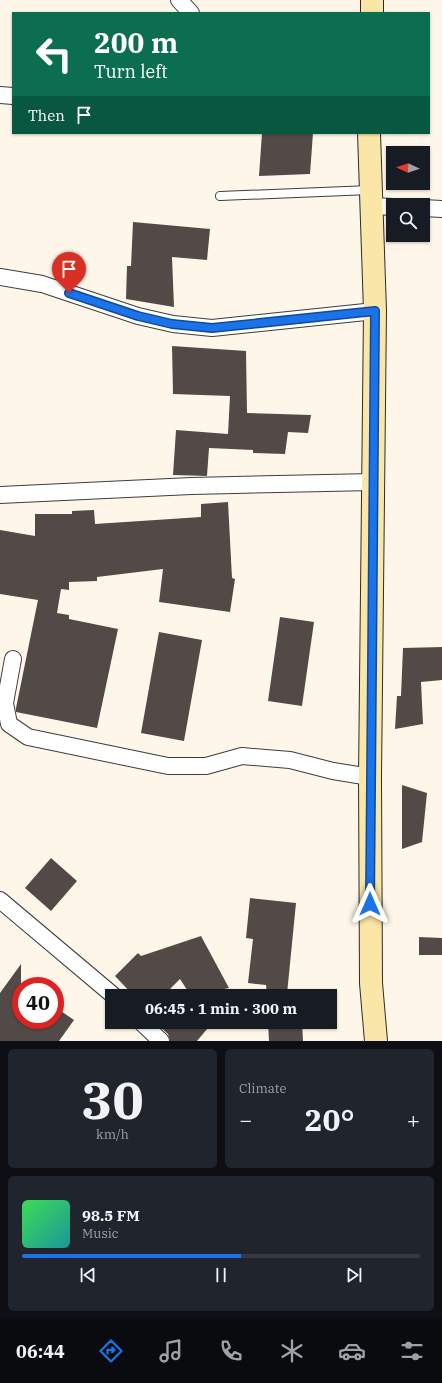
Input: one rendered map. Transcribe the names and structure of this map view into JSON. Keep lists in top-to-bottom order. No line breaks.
{"north":"left","page":{"turn":["200 m","Turn left"],"then":"Then","limit":"40","trip":"06:45 · 1 min · 300 m","tile":[["30","km/h"],"Climate"],"heat":["−","20°","+"],"song":["98.5 FM","Music"],"tabs":"06:44"}}
